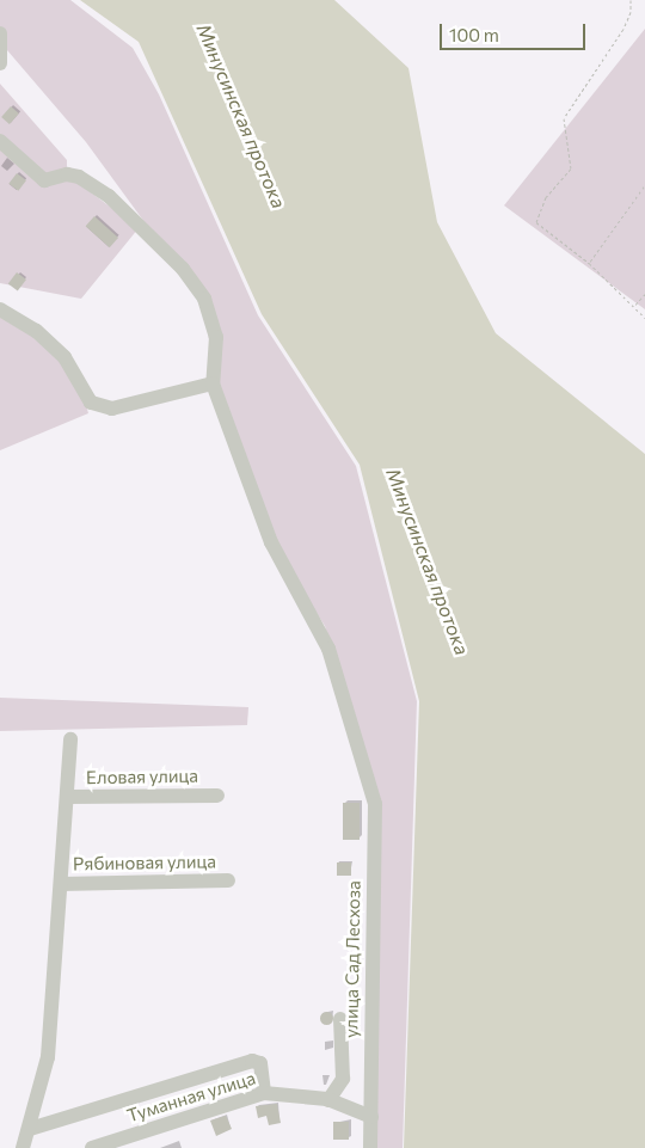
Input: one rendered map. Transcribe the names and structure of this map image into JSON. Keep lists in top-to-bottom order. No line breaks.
{"streets":{"street":["Еловая улица","Рябиновая улица","улица Сад Лесхоза","Туманная улица"]},"crossings":[["улица Сад Лесхоза","Туманная улица"]],"water":["Минусинская протока"],"scale_bar":"100 m"}
